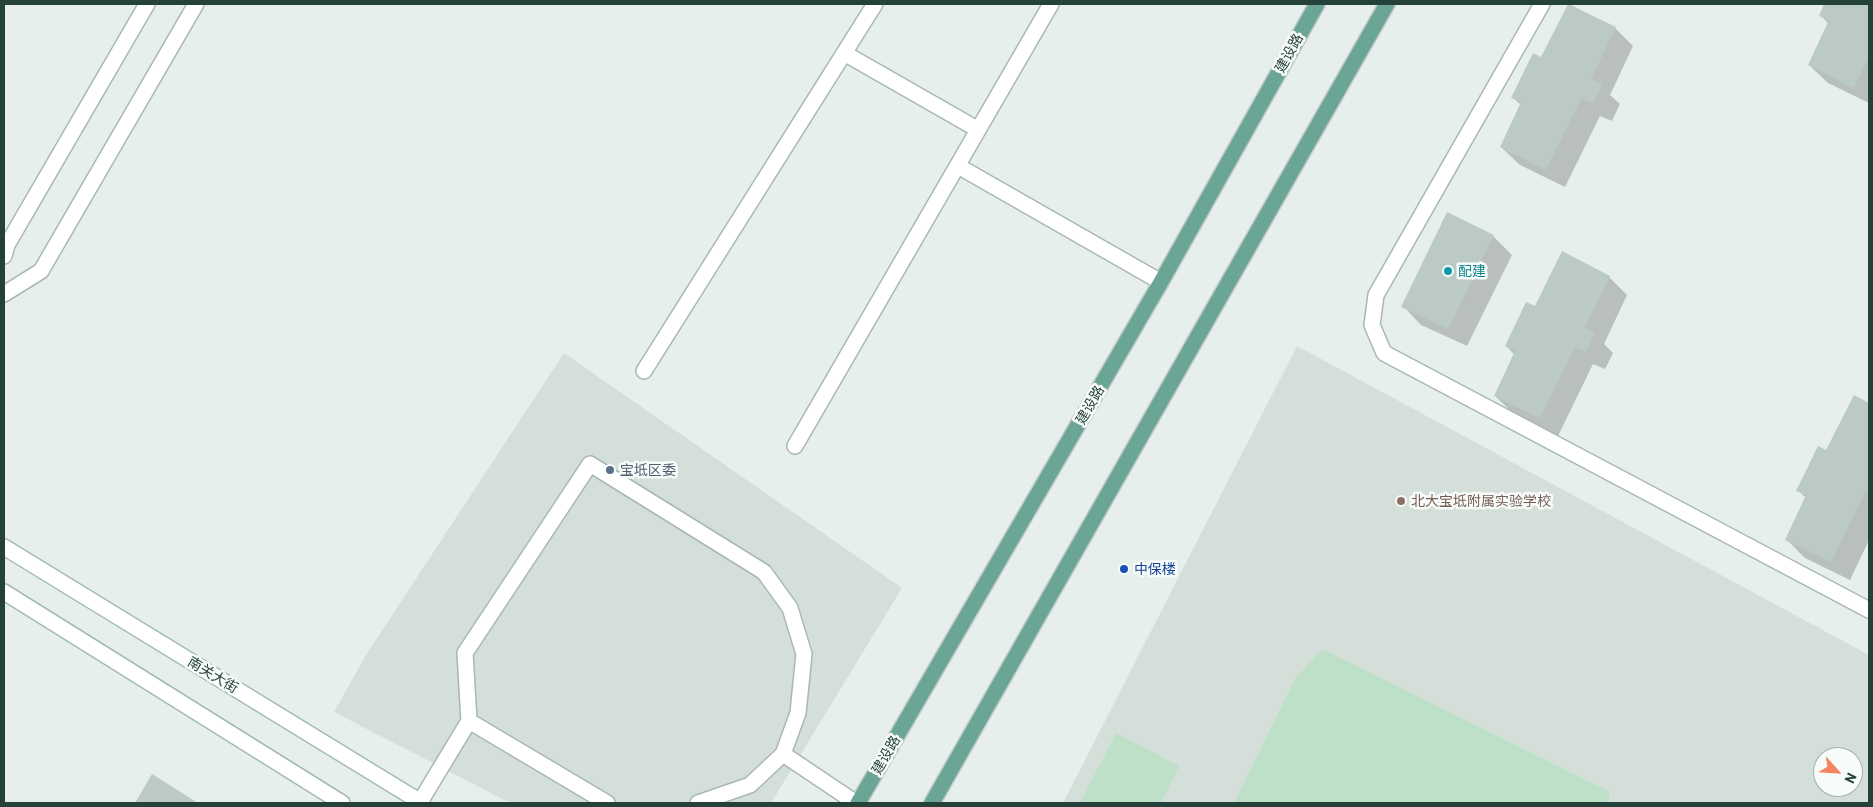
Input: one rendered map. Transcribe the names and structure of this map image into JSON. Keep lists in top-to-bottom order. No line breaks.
{"streets":{"main road":["建设路"],"street":["南关大街"]},"places":["配建","宝坻区委","北大宝坻附属实验学校","中保楼"],"north":"bottom right"}
